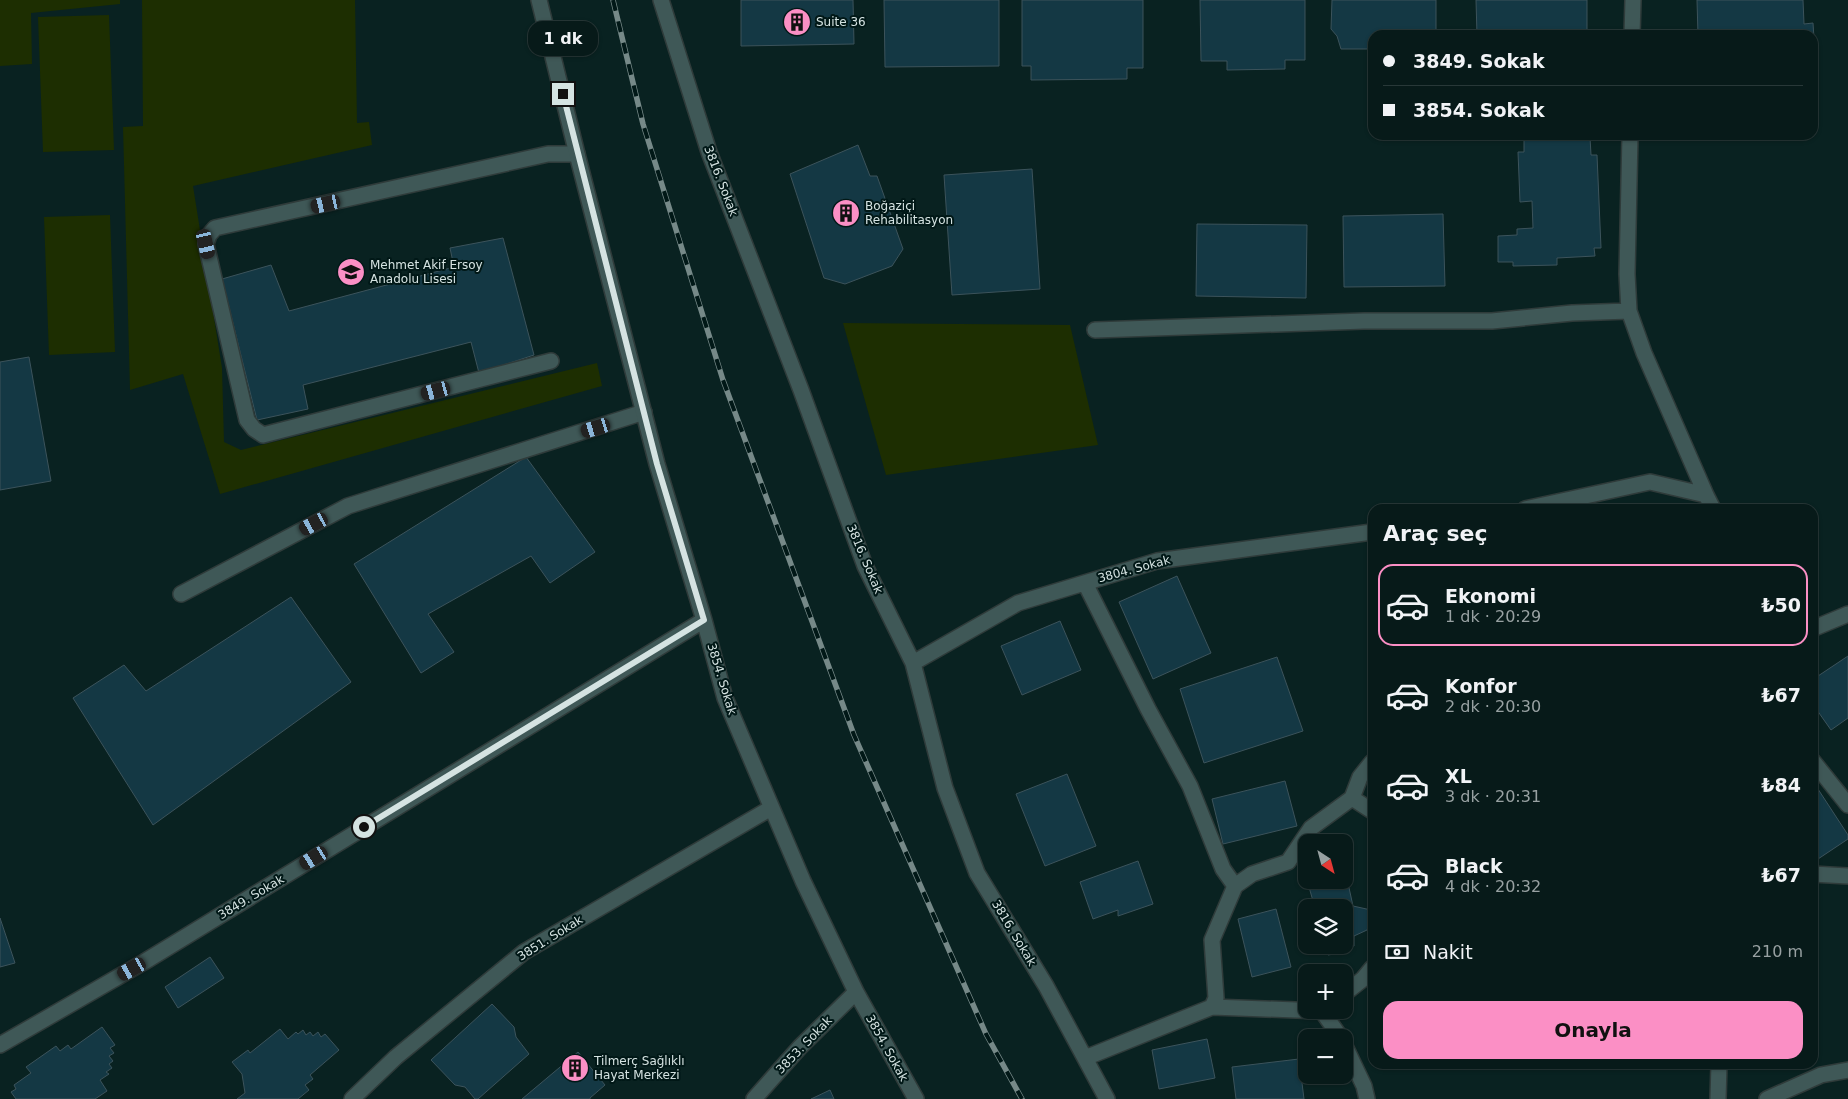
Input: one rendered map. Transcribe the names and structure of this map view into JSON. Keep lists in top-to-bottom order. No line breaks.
{"streets":{"street":["3816. Sokak","3804. Sokak","3854. Sokak","3849. Sokak","3851. Sokak","3853. Sokak"]},"crossings":[["3816. Sokak","3804. Sokak"],["3854. Sokak","3849. Sokak"],["3854. Sokak","3851. Sokak"],["3854. Sokak","3853. Sokak"]],"places":{"building":["Suite 36","Boğaziçi Rehabilitasyon","Tilmerç Sağlıklı Hayat Merkezi"],"school or university":["Mehmet Akif Ersoy Anadolu Lisesi"]},"north":"bottom right","page":{"bubble":"1 dk","banner":["3849. Sokak","3854. Sokak"],"heading":"Araç seç","list":[{"name":"Ekonomi","note":"1 dk · 20:29","value":"₺50"},{"name":"Konfor","note":"2 dk · 20:30","value":"₺67"},{"name":"XL","note":"3 dk · 20:31","value":"₺84"},{"name":"Black","note":"4 dk · 20:32","value":"₺67"}],"map_buttons":["+","−"],"pay":["Nakit","210 m"],"buttons":"Onayla"}}
